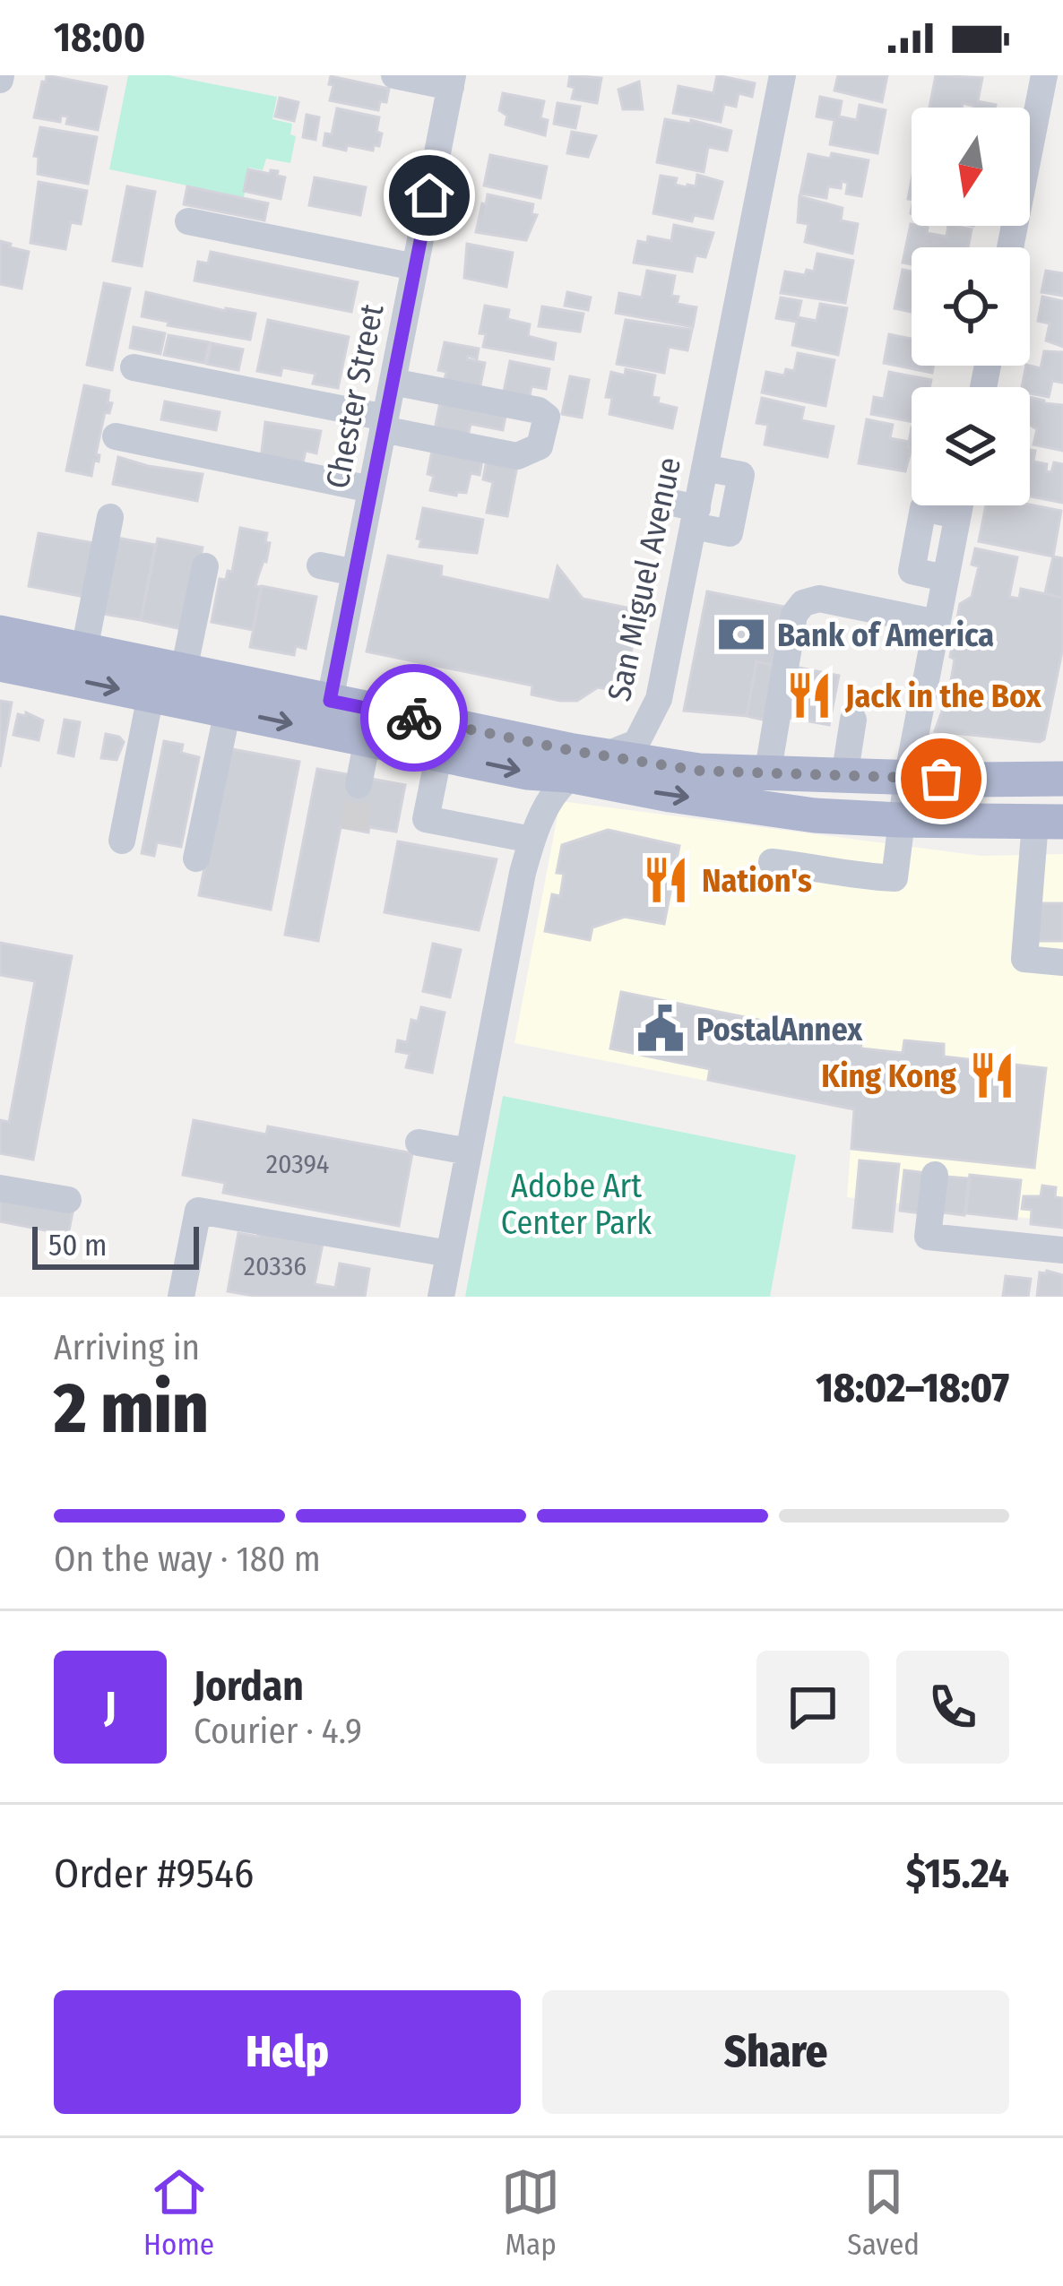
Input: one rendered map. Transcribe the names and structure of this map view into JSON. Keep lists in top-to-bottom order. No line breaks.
{"streets":{"street":["Chester Street","San Miguel Avenue"]},"parks":["Adobe Art Center Park"],"places":{"bank":["Bank of America"],"restaurant":["Jack in the Box","Nation's","King Kong"],"public building":["PostalAnnex"]},"house_numbers":["20394","20336"],"scale_bar":"50 m","north":"bottom","page":{"status":"18:00","scale":"50 m","heading":["2 min","Arriving in","18:02–18:07"],"panel":["Jordan","Courier · 4.9","Order #9546","$15.24"],"bar":"On the way · 180 m","round":"J","buttons":["Help","Share"],"tabs":["Home","Map","Saved"]}}
